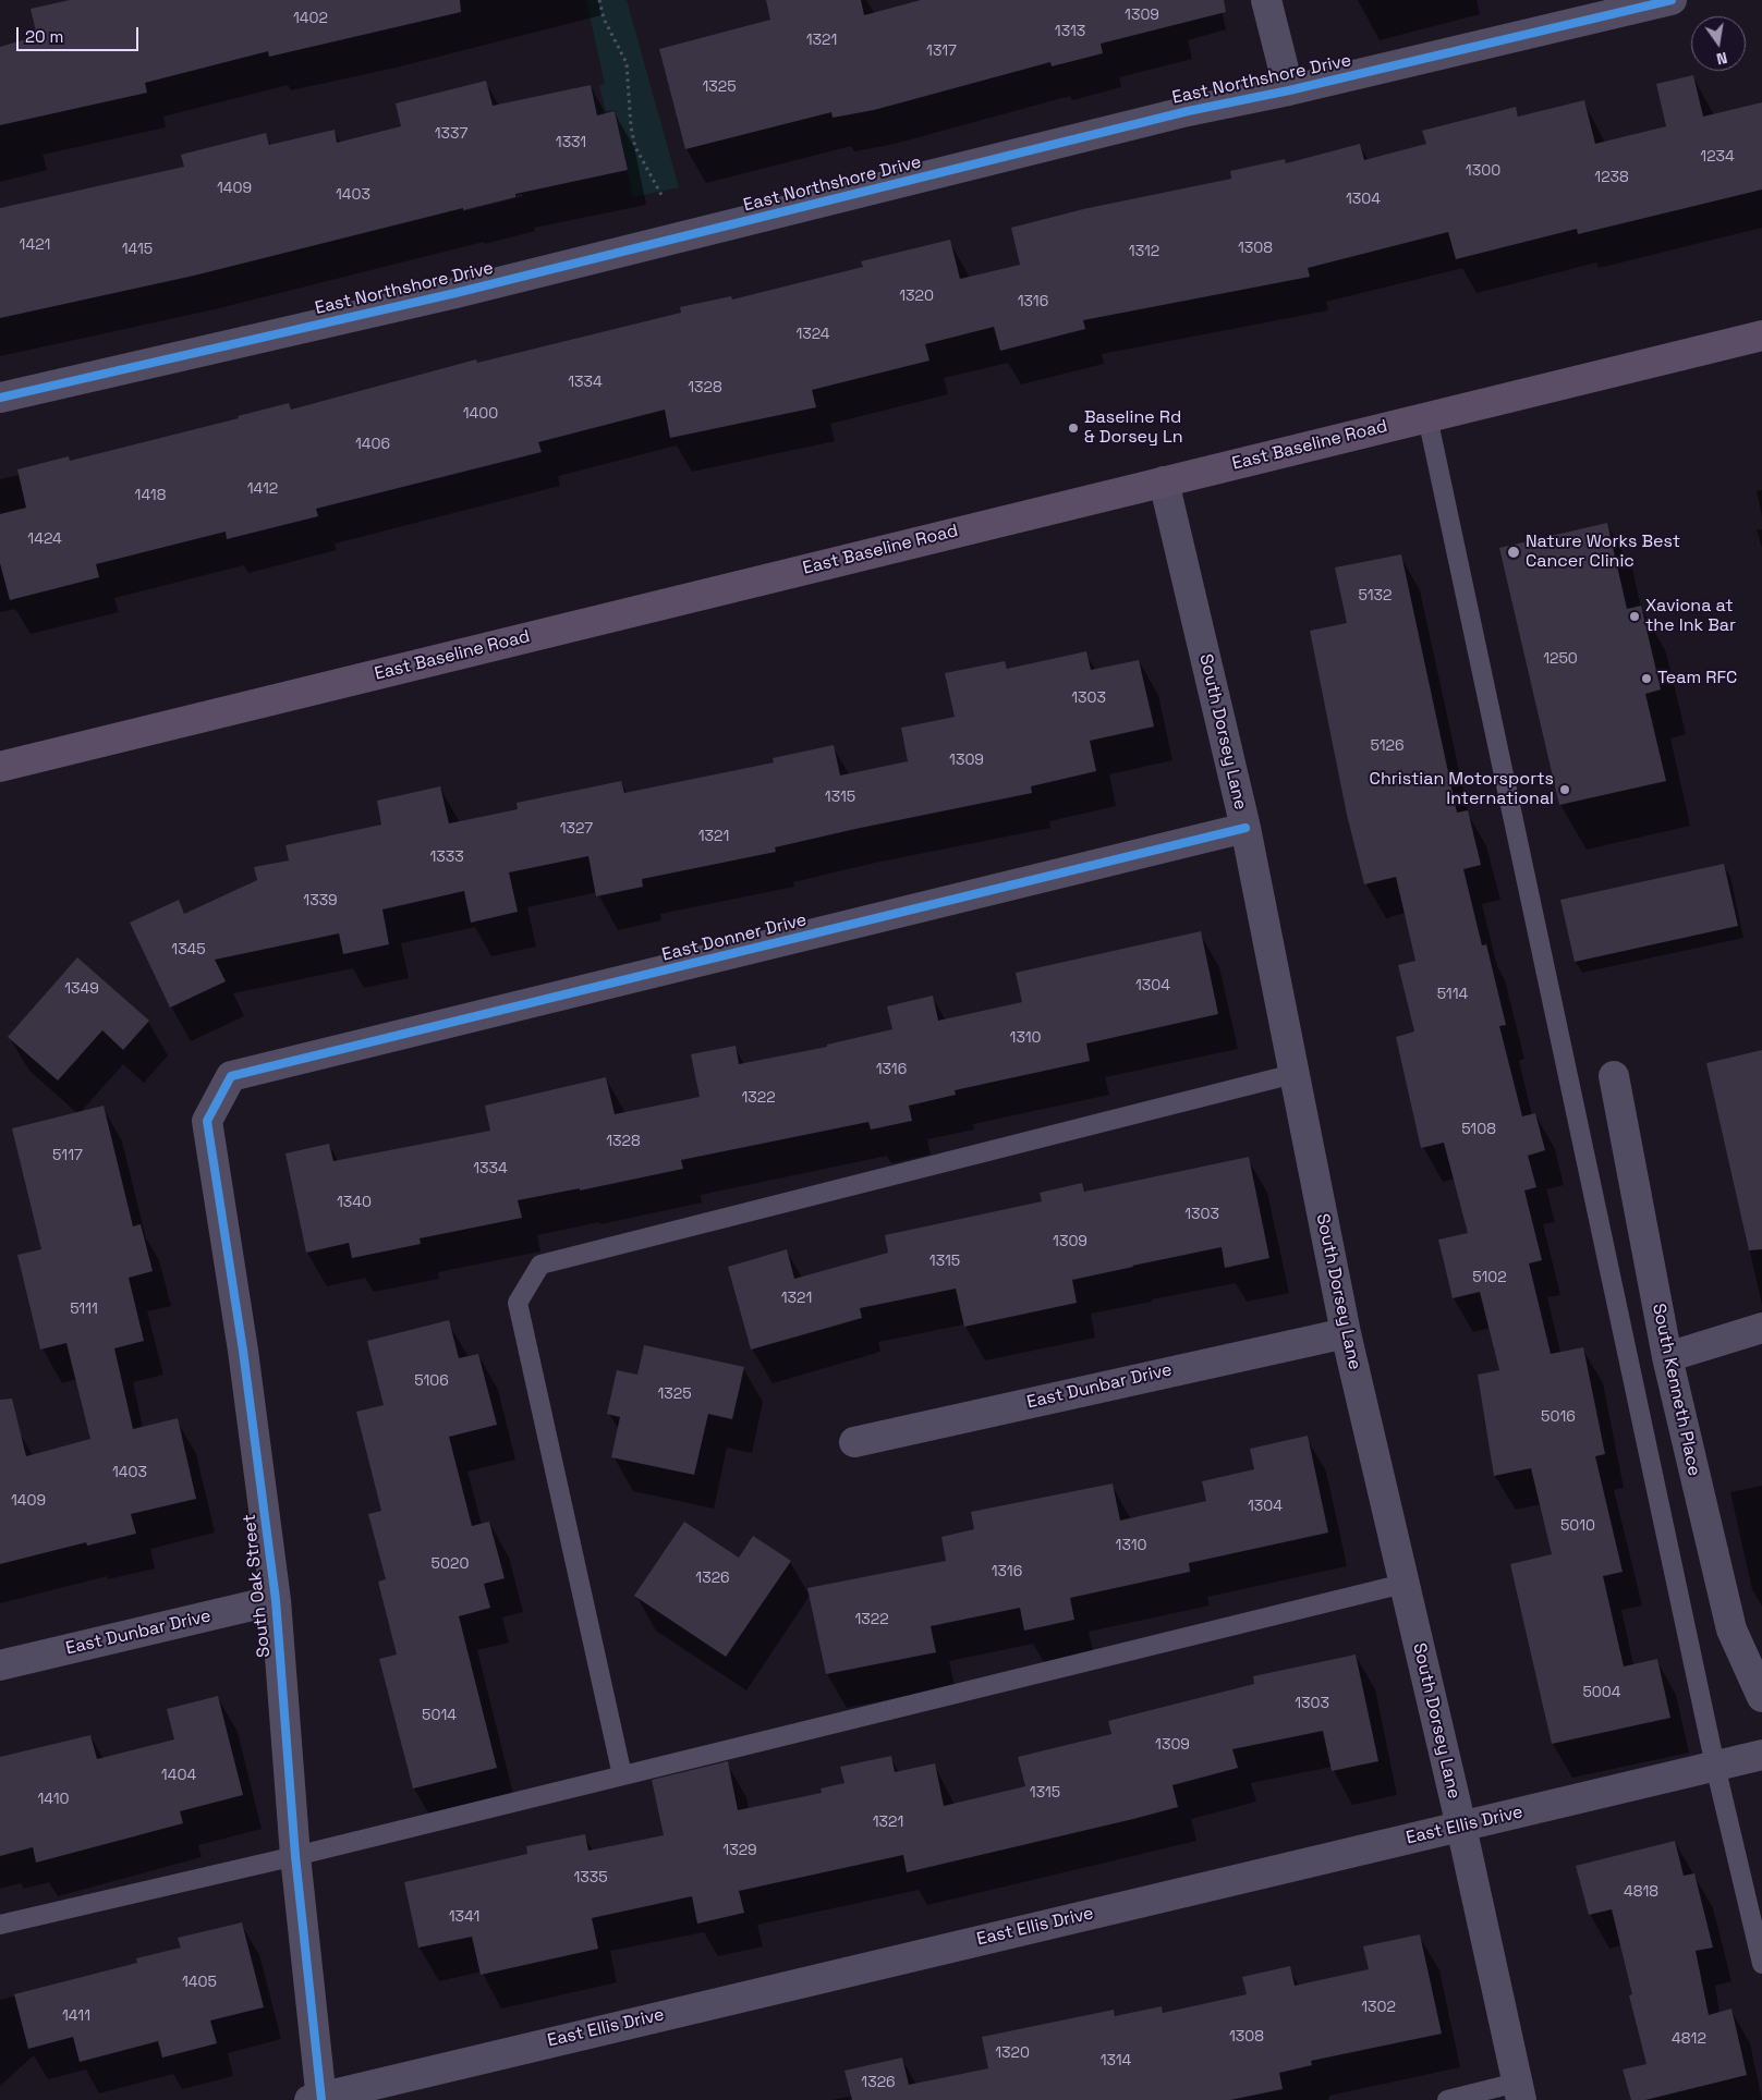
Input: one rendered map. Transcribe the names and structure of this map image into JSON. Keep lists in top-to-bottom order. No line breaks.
{"streets":{"main road":["East Baseline Road"],"street":["East Northshore Drive","South Dorsey Lane","East Donner Drive","East Dunbar Drive","South Kenneth Place","South Oak Street","East Ellis Drive"]},"crossings":[["East Baseline Road","South Dorsey Lane"],["South Dorsey Lane","East Donner Drive"],["South Dorsey Lane","East Dunbar Drive"],["South Dorsey Lane","East Ellis Drive"],["East Donner Drive","South Oak Street"],["East Dunbar Drive","South Oak Street"],["South Oak Street","East Ellis Drive"]],"places":["Baseline Rd & Dorsey Ln","Nature Works Best Cancer Clinic","Xaviona at the Ink Bar","Team RFC","Christian Motorsports International"],"house_numbers":["1309","1402","1313","1321","1317","1325","1337","1331","1234","1300","1238","1409","1403","1304","1421","1308","1415","1312","1320","1316","1324","1334","1328","1400","1406","1412","1418","1424","5132","1250","1303","5126","1309","1315","1327","1321","1333","1339","1345","1304","1349","5114","1310","1316","1322","5108","1328","5117","1334","1340","1303","1309","1315","5102","1321","5111","5106","1325","5016","1403","1409","1304","5010","1310","5020","1316","1326","1322","5004","1303","5014","1309","1404","1315","1410","1321","1329","1335","4818","1341","1405","1302","1411","1308","4812","1320","1314","1326"],"scale_bar":"20 m","north":"bottom"}
